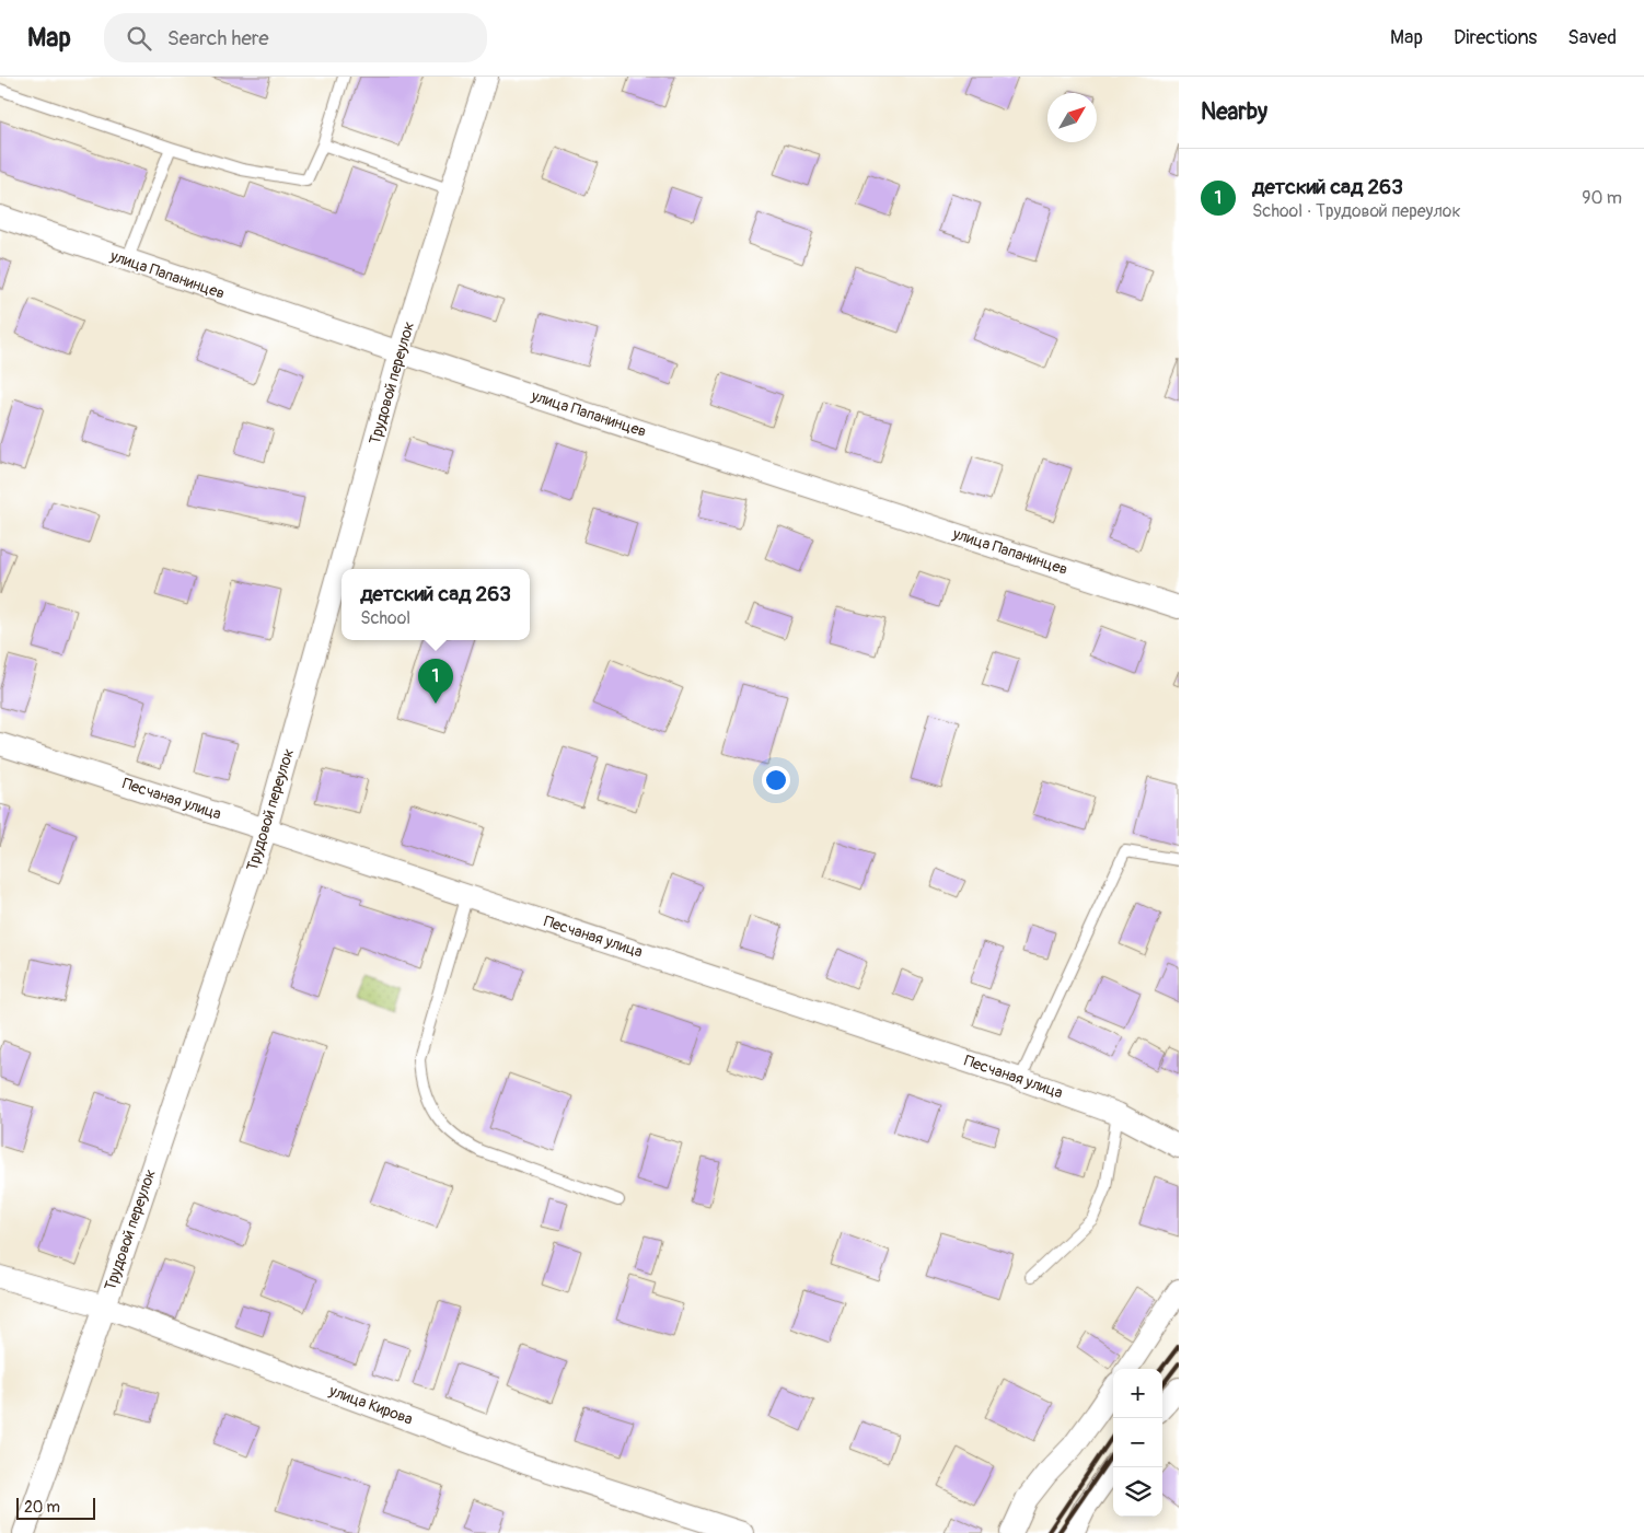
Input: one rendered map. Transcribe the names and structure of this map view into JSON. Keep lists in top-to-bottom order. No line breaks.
{"streets":{"street":["улица Папанинцев","Трудовой переулок","Песчаная улица","улица Кирова"]},"crossings":[["улица Папанинцев","Трудовой переулок"],["Трудовой переулок","Песчаная улица"],["Трудовой переулок","улица Кирова"]],"scale_bar":"20 m","north":"top right","page":{"header":"Map","search":"Search here","nav":["Map","Directions","Saved"],"heading":"Nearby","list":[{"mark":"1","name":"детский сад 263","note":"School · Трудовой переулок","value":"90 m"}],"popup":["детский сад 263","School"],"pins":"1","map_buttons":["+","−"],"scale":"20 m"}}
